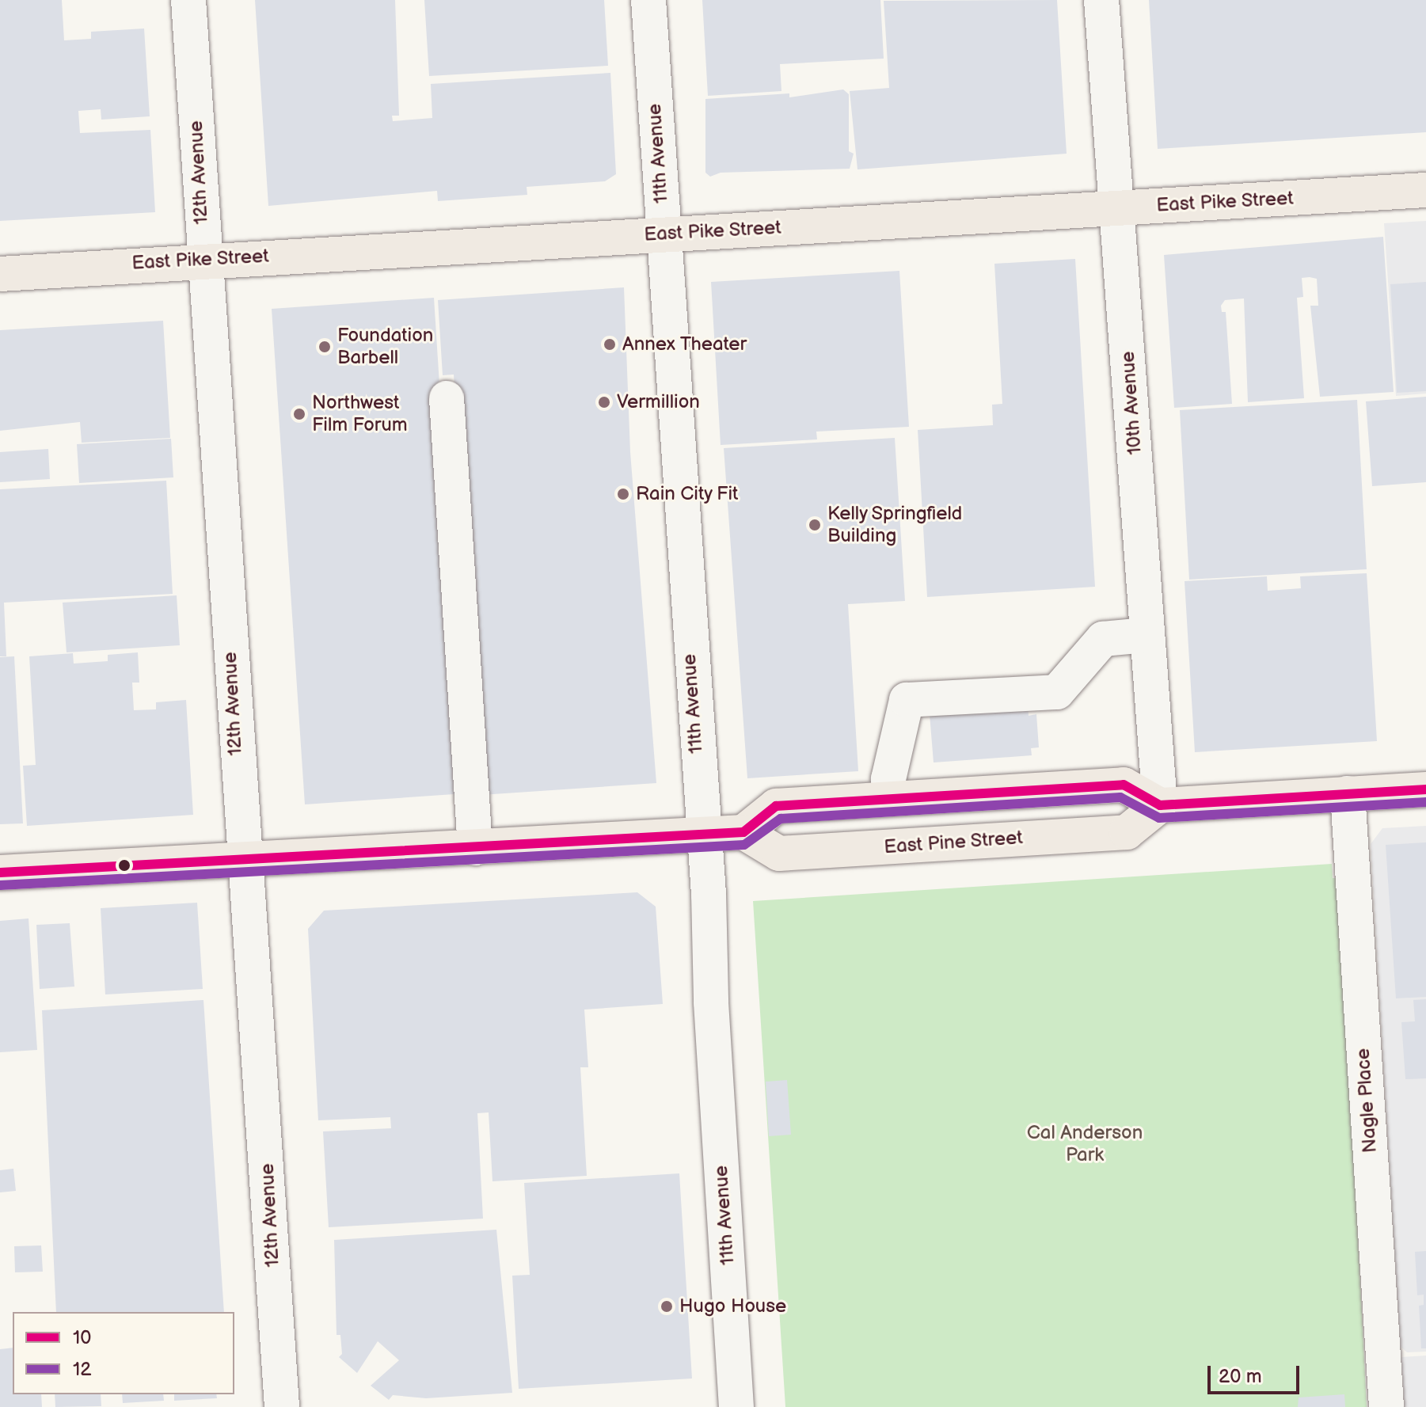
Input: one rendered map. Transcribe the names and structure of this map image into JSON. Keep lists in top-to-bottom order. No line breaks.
{"streets":{"main road":["East Pike Street","East Pine Street"],"street":["11th Avenue","12th Avenue","10th Avenue","Nagle Place"]},"crossings":[["11th Avenue","East Pike Street"],["12th Avenue","East Pike Street"],["East Pike Street","10th Avenue"],["10th Avenue","East Pine Street"]],"parks":["Cal Anderson Park"],"places":["Annex Theater","Foundation Barbell","Vermillion","Northwest Film Forum","Rain City Fit","Kelly Springfield Building","Hugo House"],"lines":["transit line 10","transit line 12"],"legend":["10","12"],"scale_bar":"20 m"}
